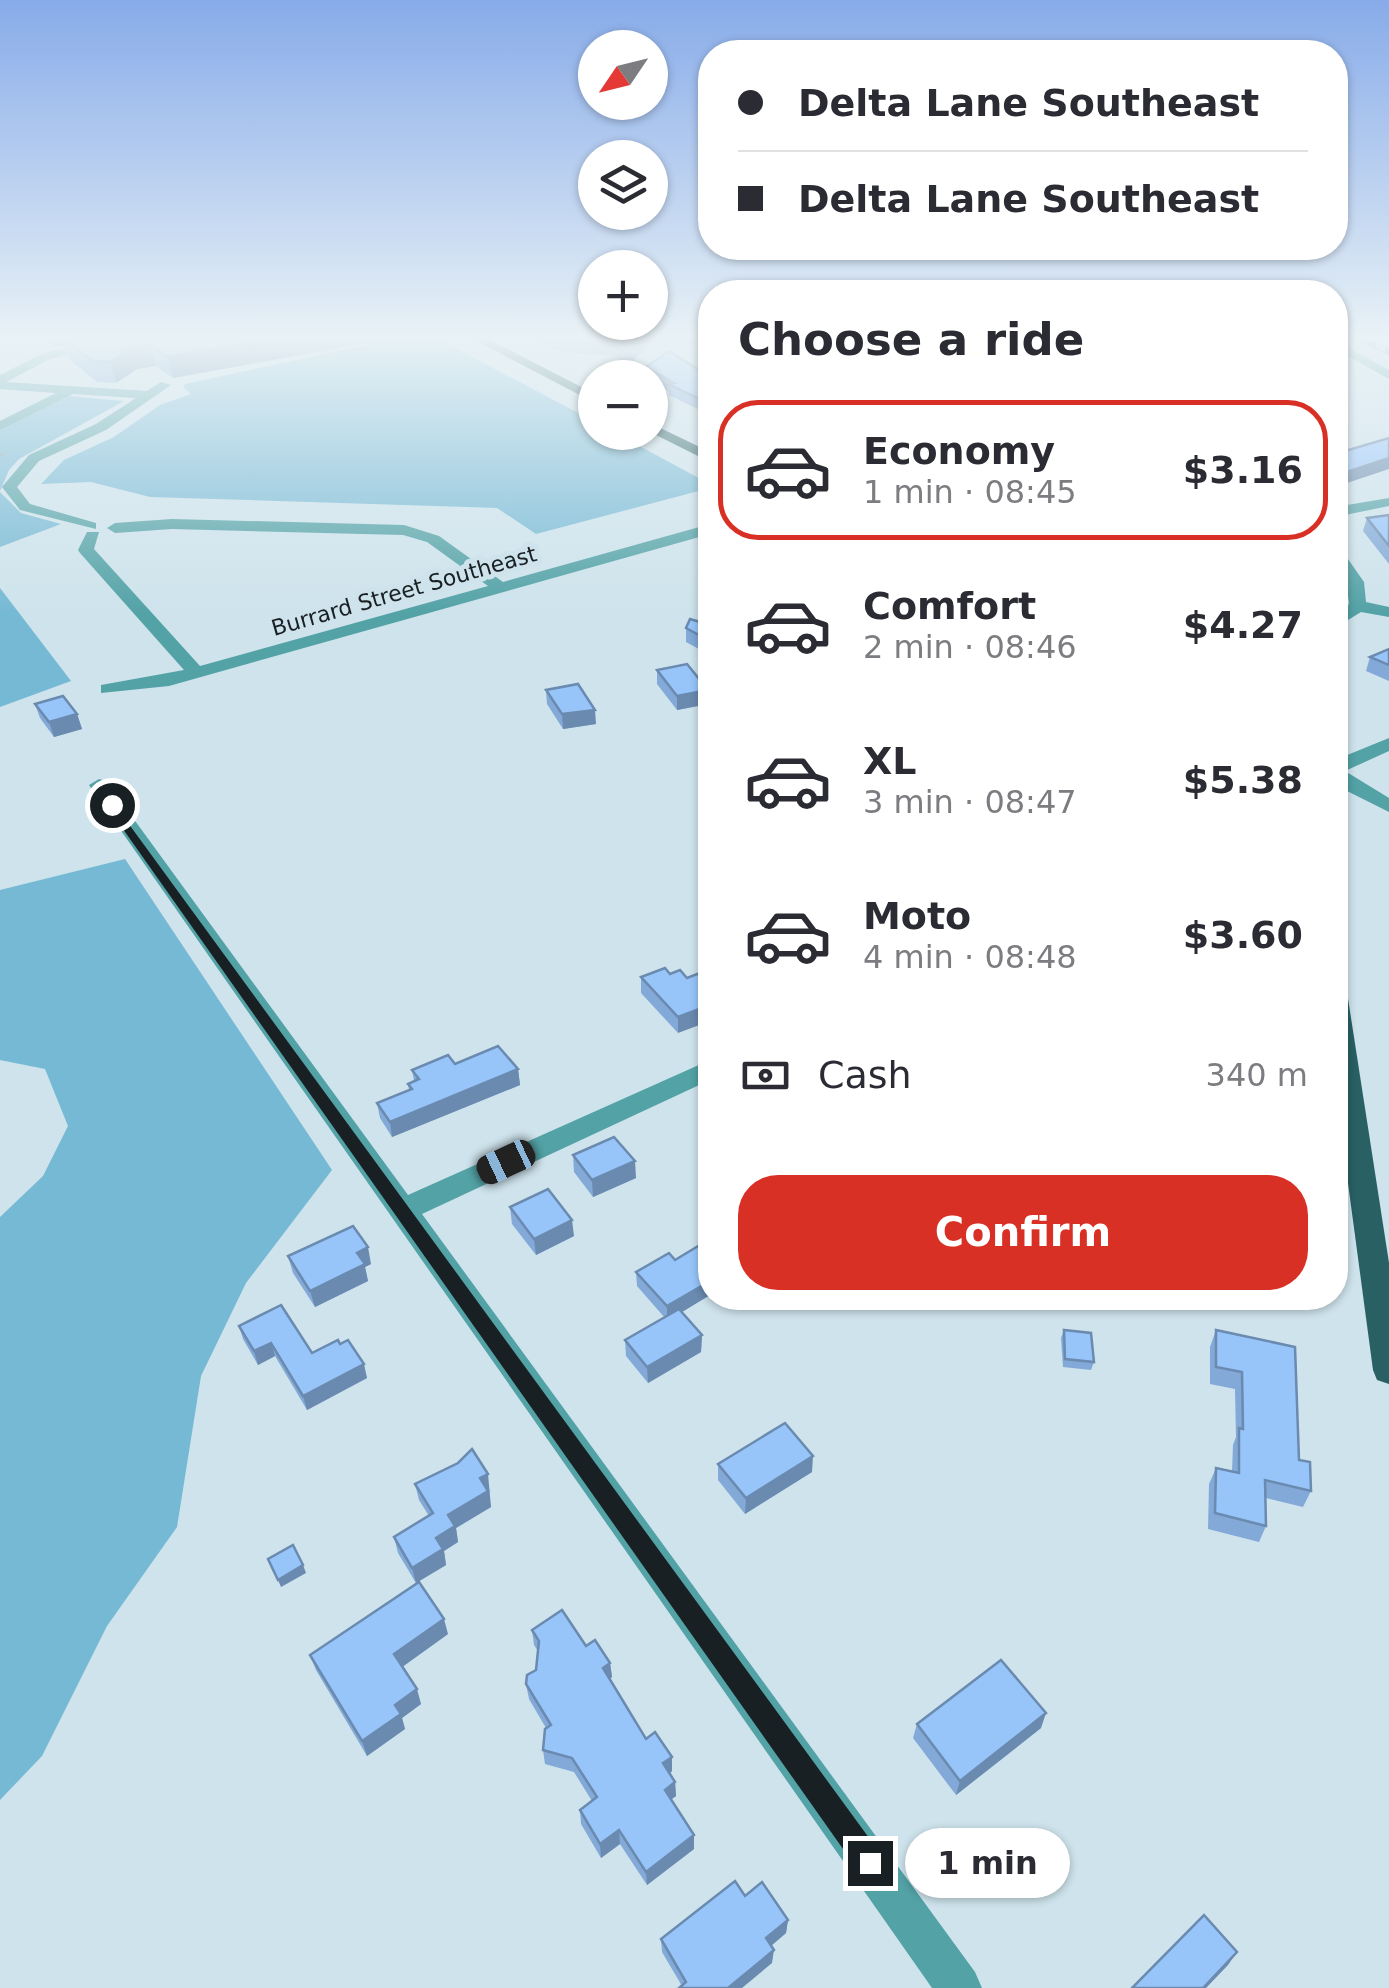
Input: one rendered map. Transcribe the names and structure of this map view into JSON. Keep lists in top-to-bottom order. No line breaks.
{"streets":{"street":["Burrard Street Southeast"]},"north":"bottom left","page":{"map_buttons":["+","−"],"banner":["Delta Lane Southeast","Delta Lane Southeast"],"heading":"Choose a ride","list":[{"name":"Economy","note":"1 min · 08:45","value":"$3.16"},{"name":"Comfort","note":"2 min · 08:46","value":"$4.27"},{"name":"XL","note":"3 min · 08:47","value":"$5.38"},{"name":"Moto","note":"4 min · 08:48","value":"$3.60"}],"pay":["Cash","340 m"],"buttons":"Confirm","bubble":"1 min"}}
